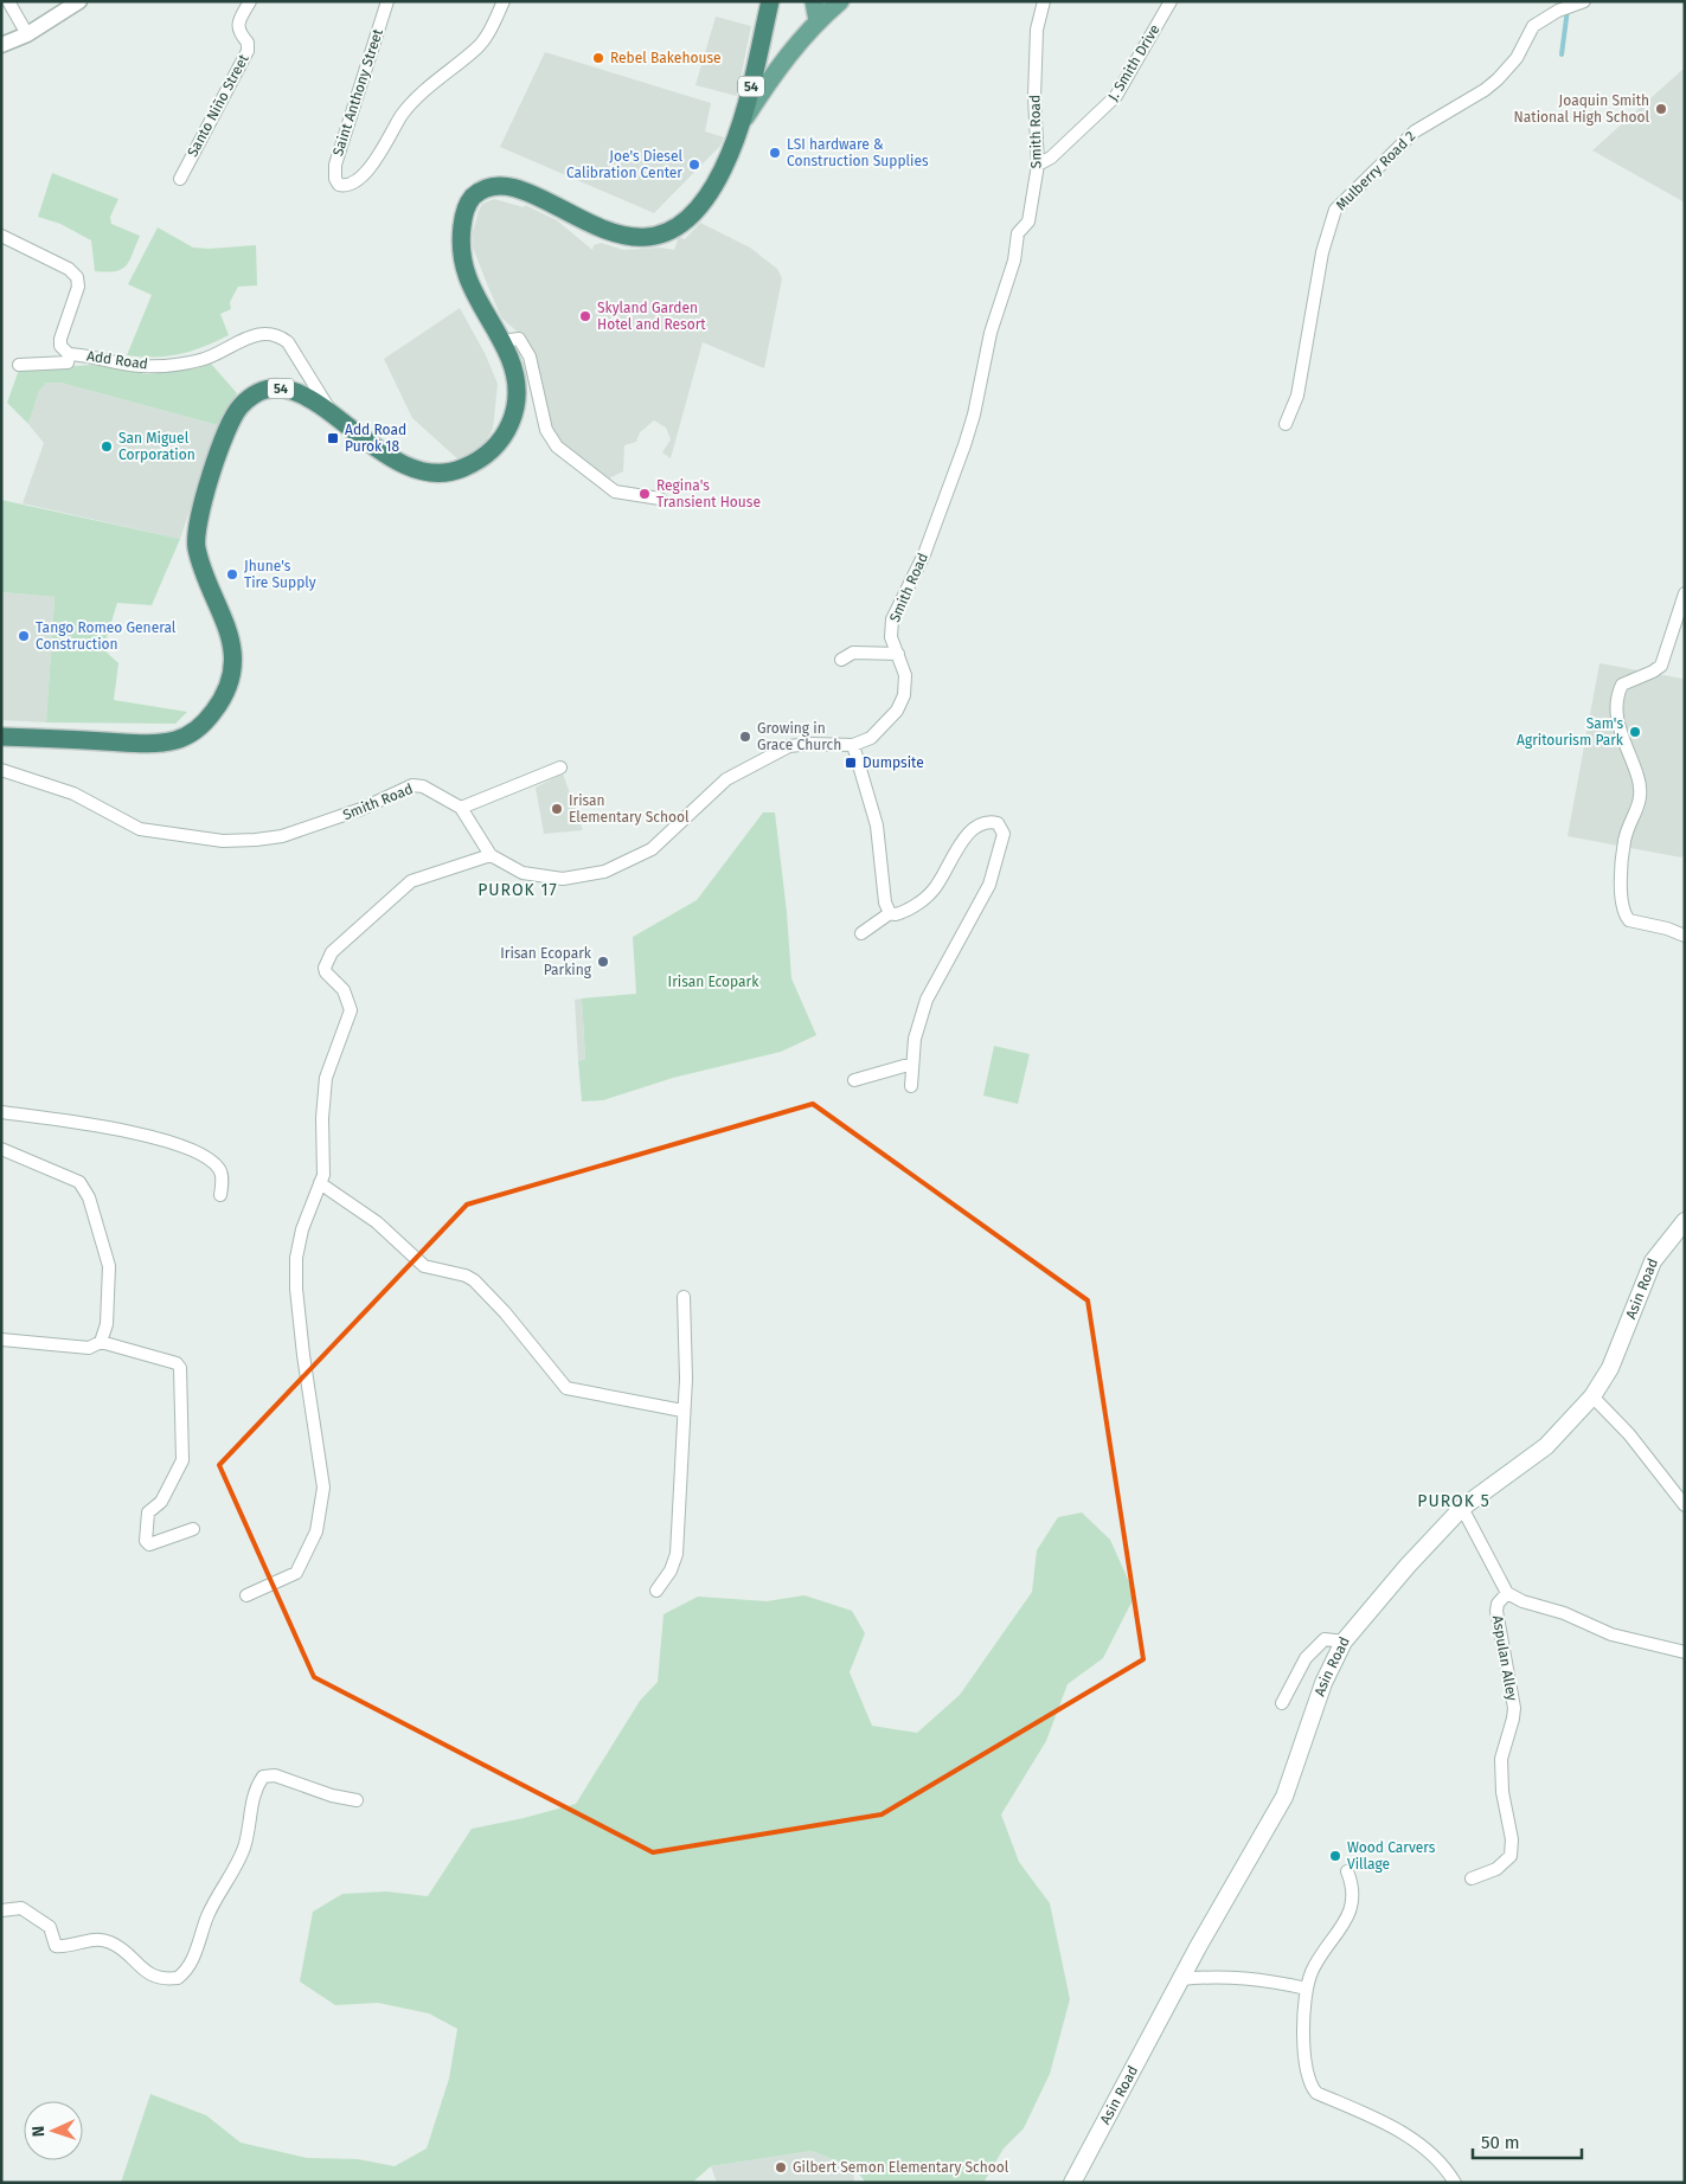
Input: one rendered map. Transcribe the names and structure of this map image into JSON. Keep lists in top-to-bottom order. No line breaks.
{"streets":{"highway":["54"],"main road":["Asin Road"],"street":["J. Smith Drive","Saint Anthony Street","Santo Niño Street","Smith Road","Mulberry Road 2","Add Road","Aspulan Alley"]},"crossings":[["J. Smith Drive","Smith Road"],["54","Add Road"],["Asin Road","Aspulan Alley"]],"districts":["PUROK 17","PUROK 5"],"parks":["Irisan Ecopark"],"places":{"other":["Rebel Bakehouse","Joaquin Smith National High School","LSI hardware & Construction Supplies","Joe's Diesel Calibration Center","Skyland Garden Hotel and Resort","San Miguel Corporation","Regina's Transient House","Jhune's Tire Supply","Tango Romeo General Construction","Sam's Agritourism Park","Growing in Grace Church","Irisan Elementary School","Irisan Ecopark Parking","Wood Carvers Village","Gilbert Semon Elementary School"],"transit":["Add Road Purok 18","Dumpsite"]},"scale_bar":"50 m","north":"left"}
